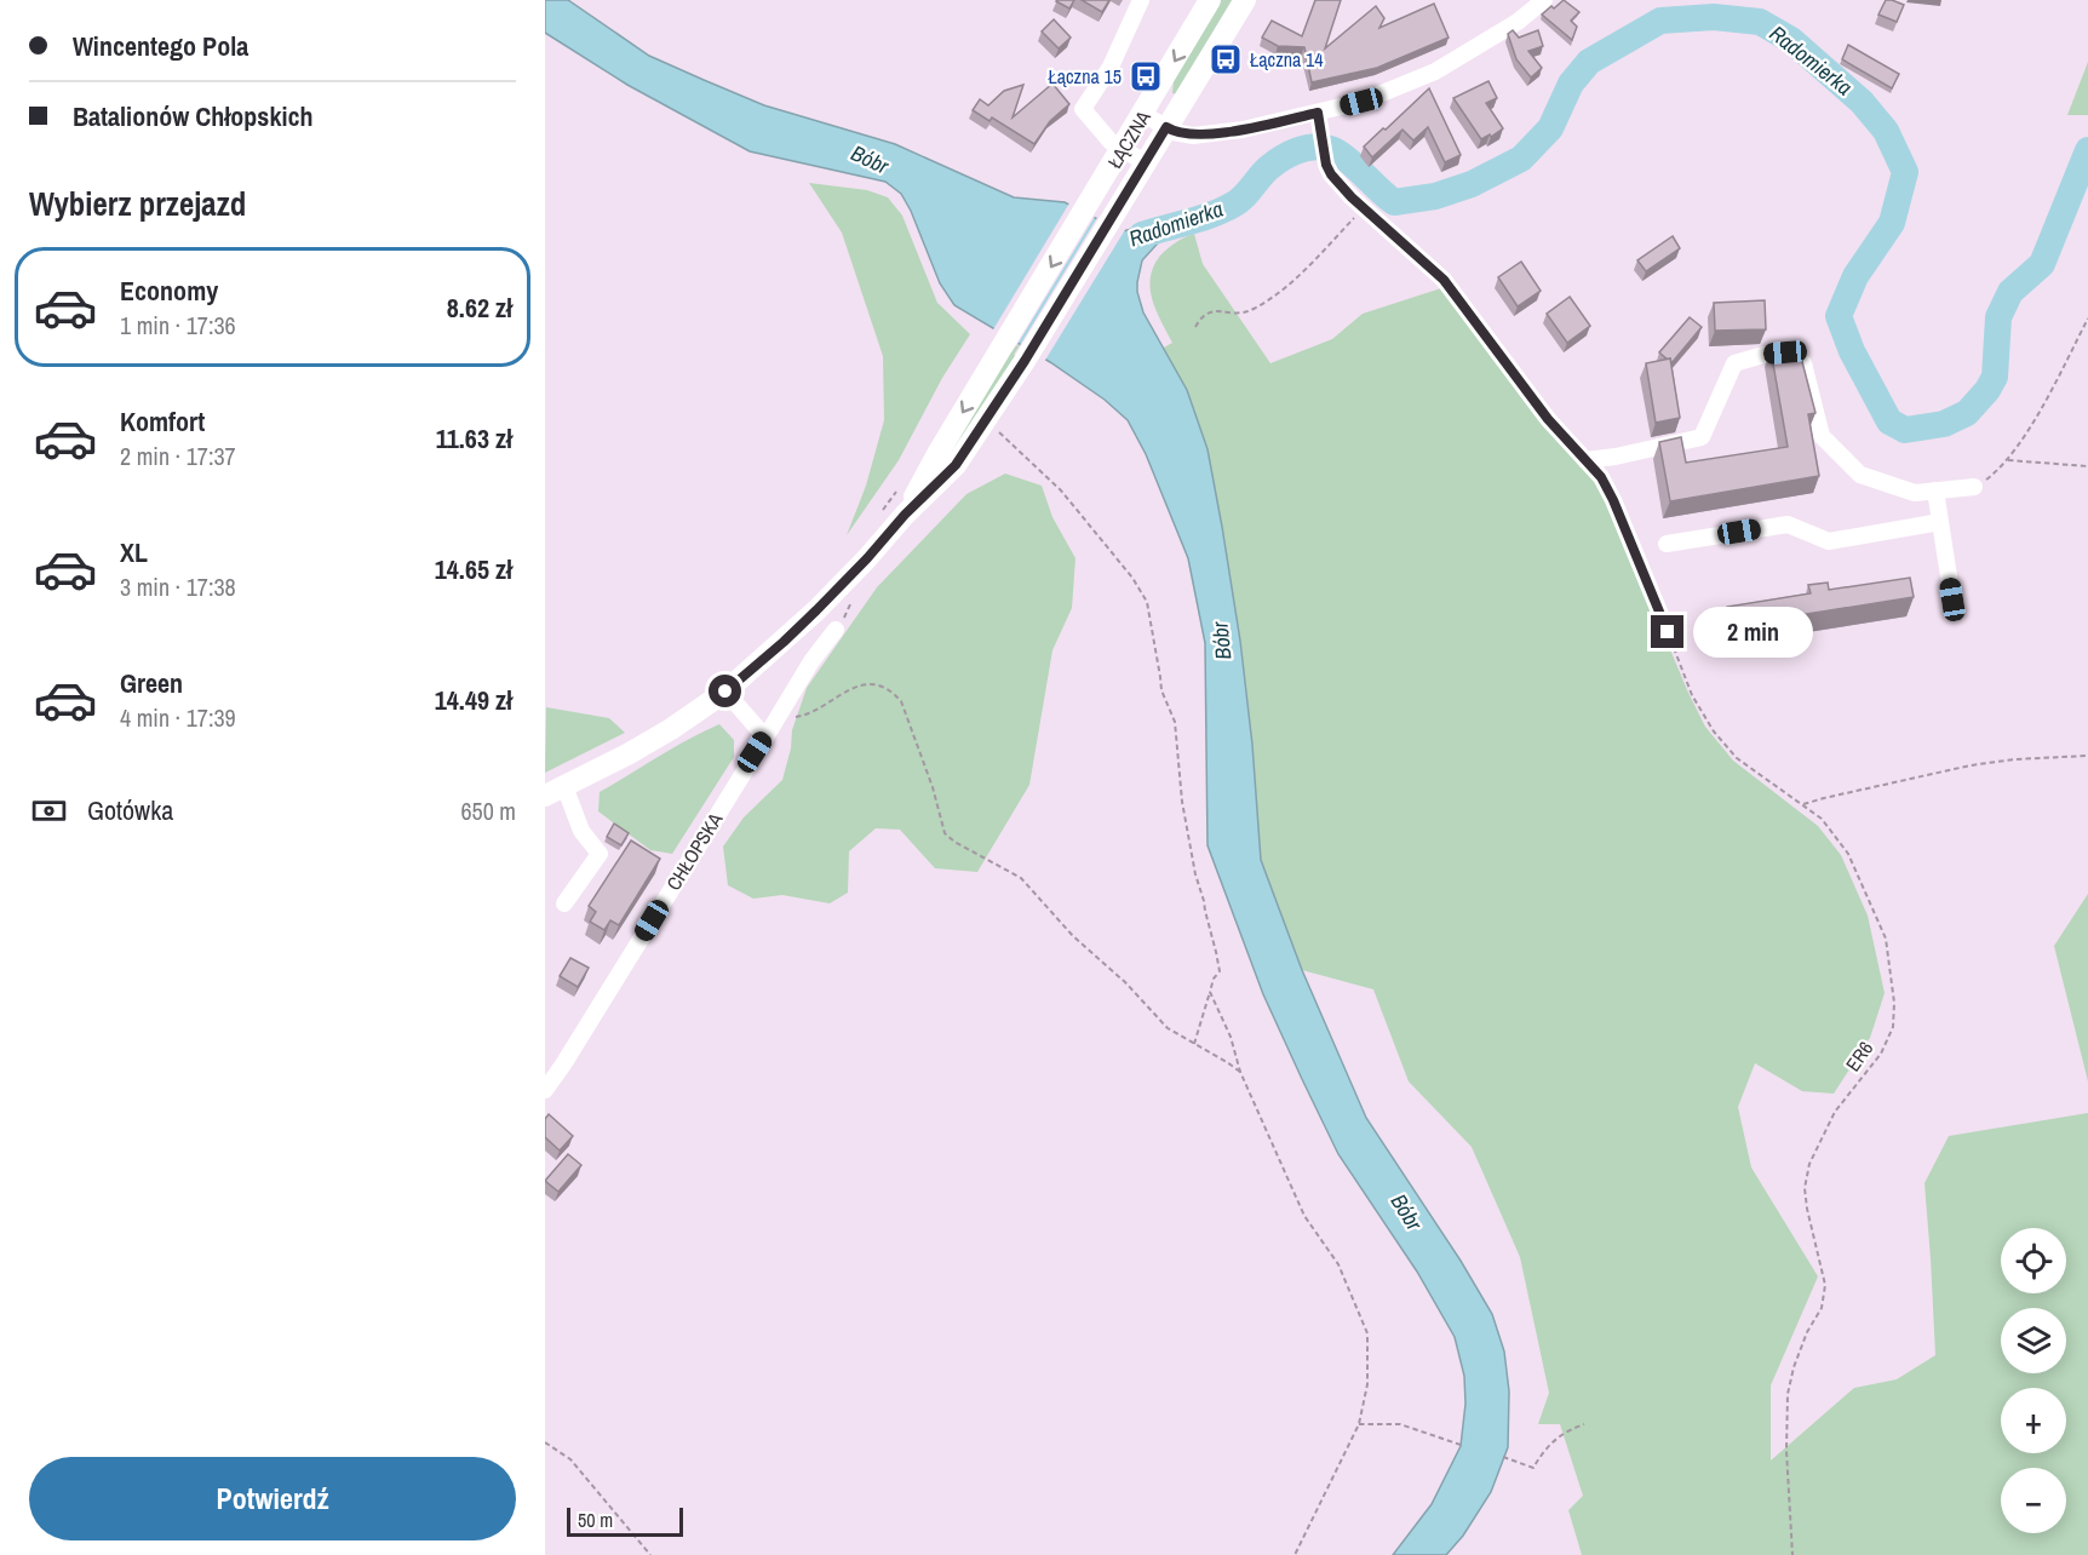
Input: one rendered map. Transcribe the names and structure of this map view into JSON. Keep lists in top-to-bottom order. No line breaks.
{"streets":{"main road":["ŁĄCZNA"],"street":["CHŁOPSKA"],"path":["ER6"]},"water":["Radomierka","Bóbr"],"places":{"bus stop":["Łączna 14","Łączna 15"]},"scale_bar":"50 m","page":{"banner":["Wincentego Pola","Batalionów Chłopskich"],"heading":"Wybierz przejazd","list":[{"name":"Economy","note":"1 min · 17:36","value":"8.62 zł"},{"name":"Komfort","note":"2 min · 17:37","value":"11.63 zł"},{"name":"XL","note":"3 min · 17:38","value":"14.65 zł"},{"name":"Green","note":"4 min · 17:39","value":"14.49 zł"}],"bubble":"2 min","pay":["Gotówka","650 m"],"map_buttons":["+","−"],"buttons":"Potwierdź","scale":"50 m"}}
